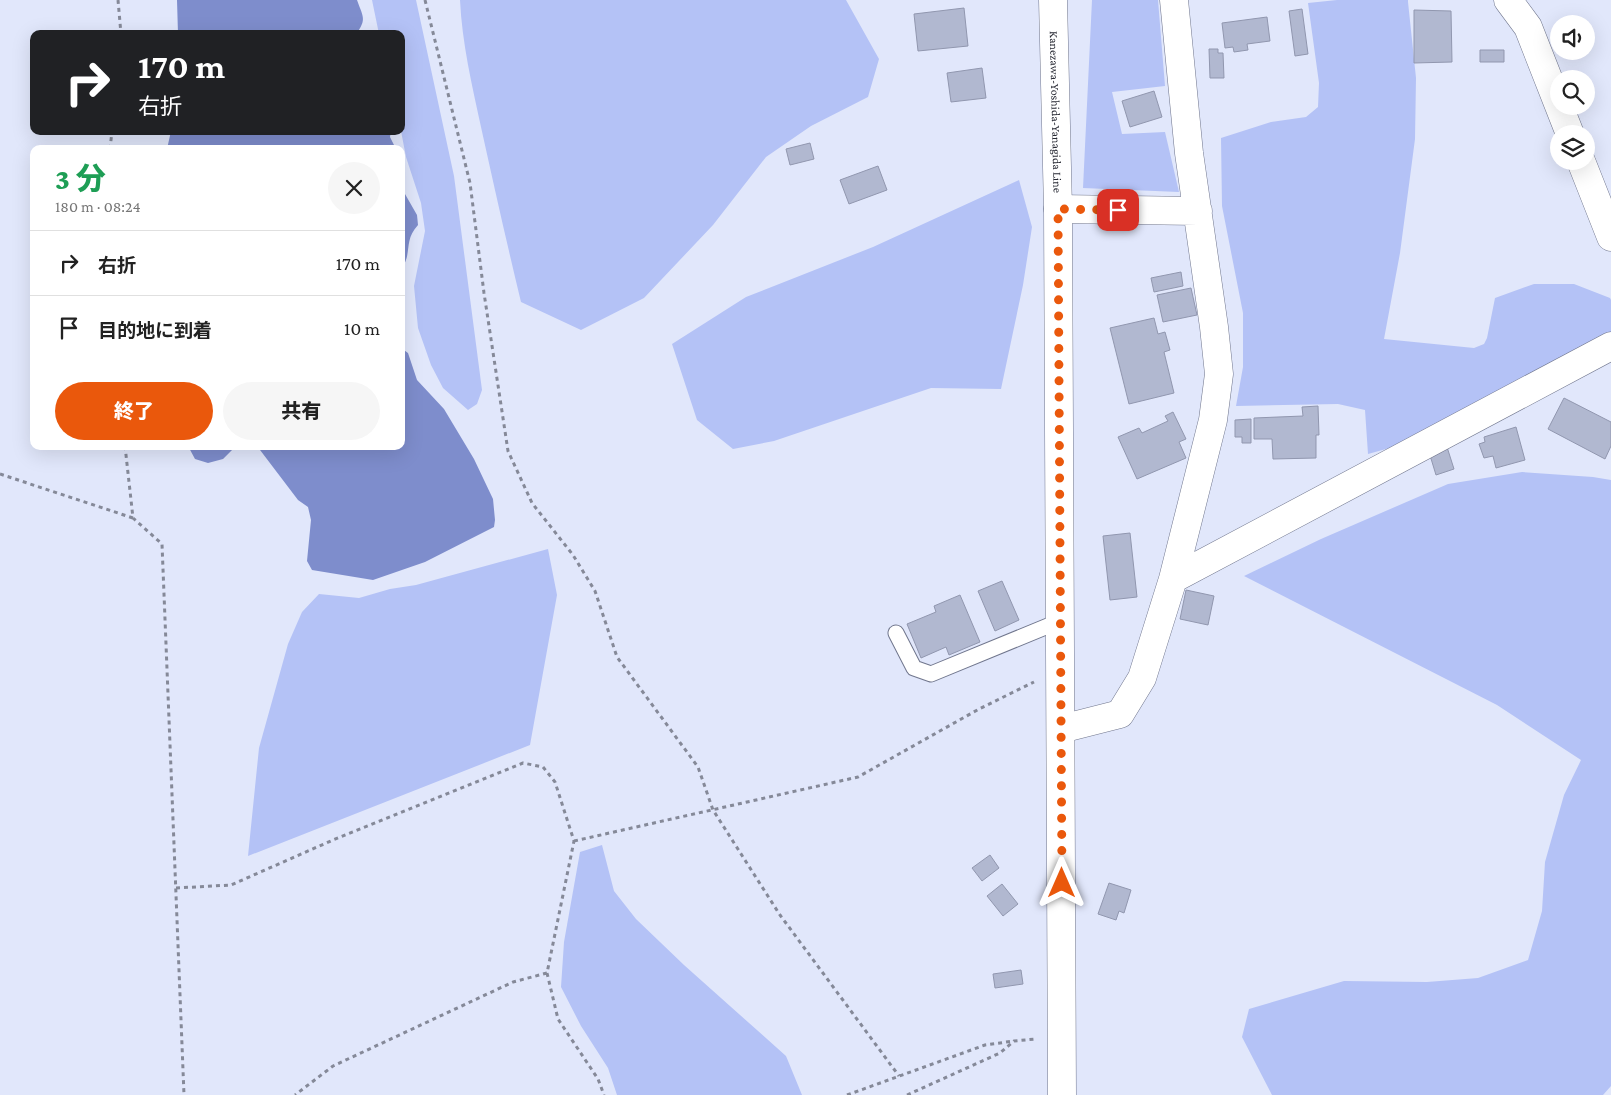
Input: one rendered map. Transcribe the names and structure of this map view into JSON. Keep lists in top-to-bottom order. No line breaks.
{"streets":{"street":["Kanezawa-Yoshida-Yanagida Line"]},"page":{"turn":["170 m","右折"],"heading":["3 分","180 m · 08:24"],"list":[{"name":"右折","value":"170 m"},{"name":"目的地に到着","value":"10 m"}],"buttons":["終了","共有"]}}
